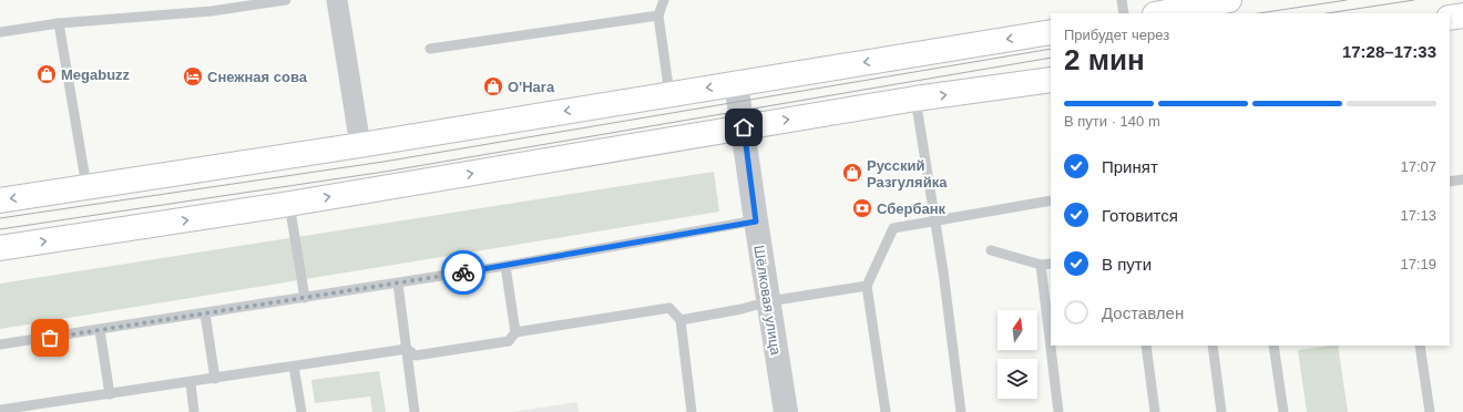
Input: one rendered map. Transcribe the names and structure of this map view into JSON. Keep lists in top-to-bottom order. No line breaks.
{"streets":{"street":["Шёлковая улица"]},"places":{"shop":["Megabuzz","O'Hara","Русский Разгуляйка"],"hotel":["Снежная сова"],"bank":["Сбербанк"]},"north":"top","page":{"heading":["2 мин","Прибудет через","17:28–17:33"],"bar":"В пути · 140 m","list":[["Принят","17:07"],["Готовится","17:13"],["В пути","17:19"],"Доставлен"]}}
